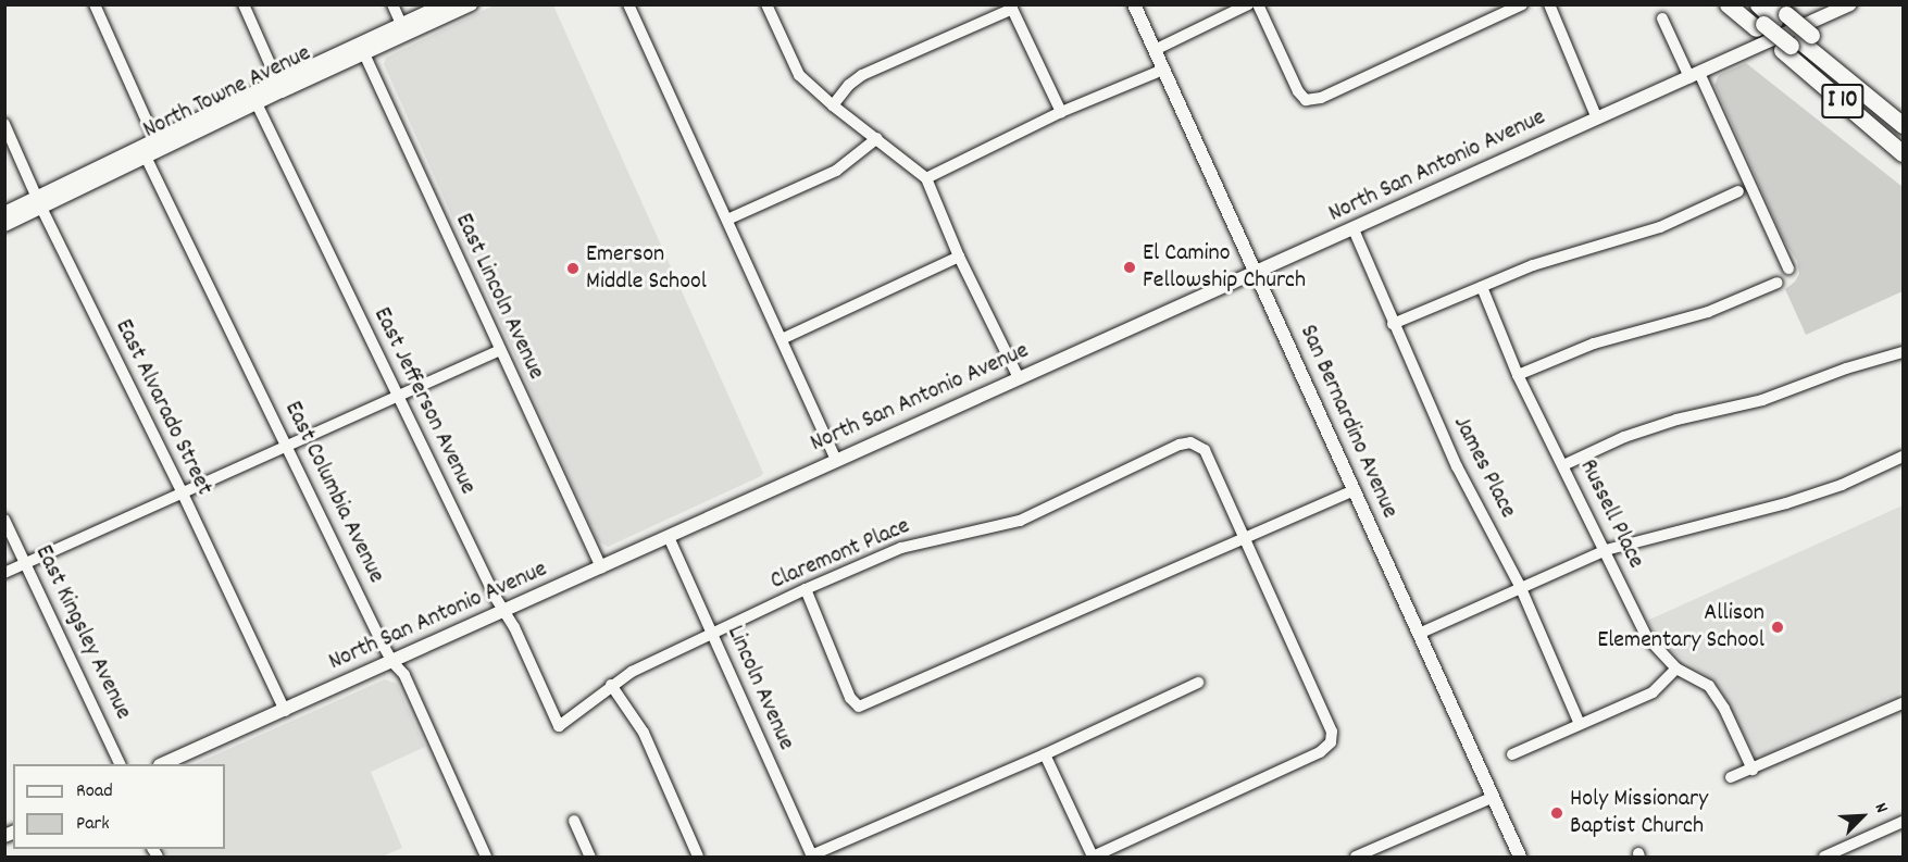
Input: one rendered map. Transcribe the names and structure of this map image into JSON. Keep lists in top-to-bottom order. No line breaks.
{"streets":{"highway":["I 10"],"main road":["North Towne Avenue","North San Antonio Avenue","San Bernardino Avenue"],"street":["East Lincoln Avenue","East Jefferson Avenue","East Alvarado Street","James Place","East Columbia Avenue","Russell Place","Claremont Place","East Kingsley Avenue","Lincoln Avenue"]},"crossings":[["North Towne Avenue","East Lincoln Avenue"],["North Towne Avenue","East Jefferson Avenue"],["North Towne Avenue","East Alvarado Street"],["North Towne Avenue","East Columbia Avenue"],["North San Antonio Avenue","East Lincoln Avenue"],["North San Antonio Avenue","East Jefferson Avenue"],["North San Antonio Avenue","East Alvarado Street"],["North San Antonio Avenue","San Bernardino Avenue"],["North San Antonio Avenue","James Place"],["North San Antonio Avenue","East Columbia Avenue"],["North San Antonio Avenue","Lincoln Avenue"],["East Jefferson Avenue","Claremont Place"],["Claremont Place","Lincoln Avenue"]],"places":["El Camino Fellowship Church","Emerson Middle School","Allison Elementary School","Holy Missionary Baptist Church"],"legend":["Road","Park"],"north":"top right"}
